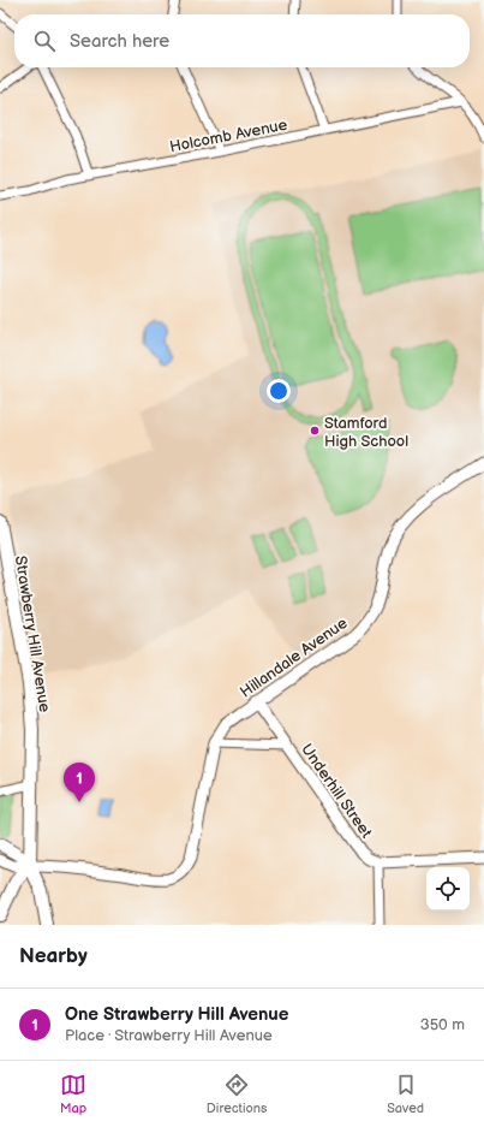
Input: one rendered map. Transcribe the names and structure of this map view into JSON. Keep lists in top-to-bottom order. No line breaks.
{"streets":{"main road":["Strawberry Hill Avenue"],"street":["Holcomb Avenue","Hillandale Avenue","Underhill Street"]},"crossings":[["Strawberry Hill Avenue","Hillandale Avenue"],["Hillandale Avenue","Underhill Street"]],"places":["Stamford High School"],"page":{"search":"Search here","pins":"1","heading":"Nearby","list":[{"mark":"1","name":"One Strawberry Hill Avenue","note":"Place · Strawberry Hill Avenue","value":"350 m"}],"nav":["Map","Directions","Saved"]}}
